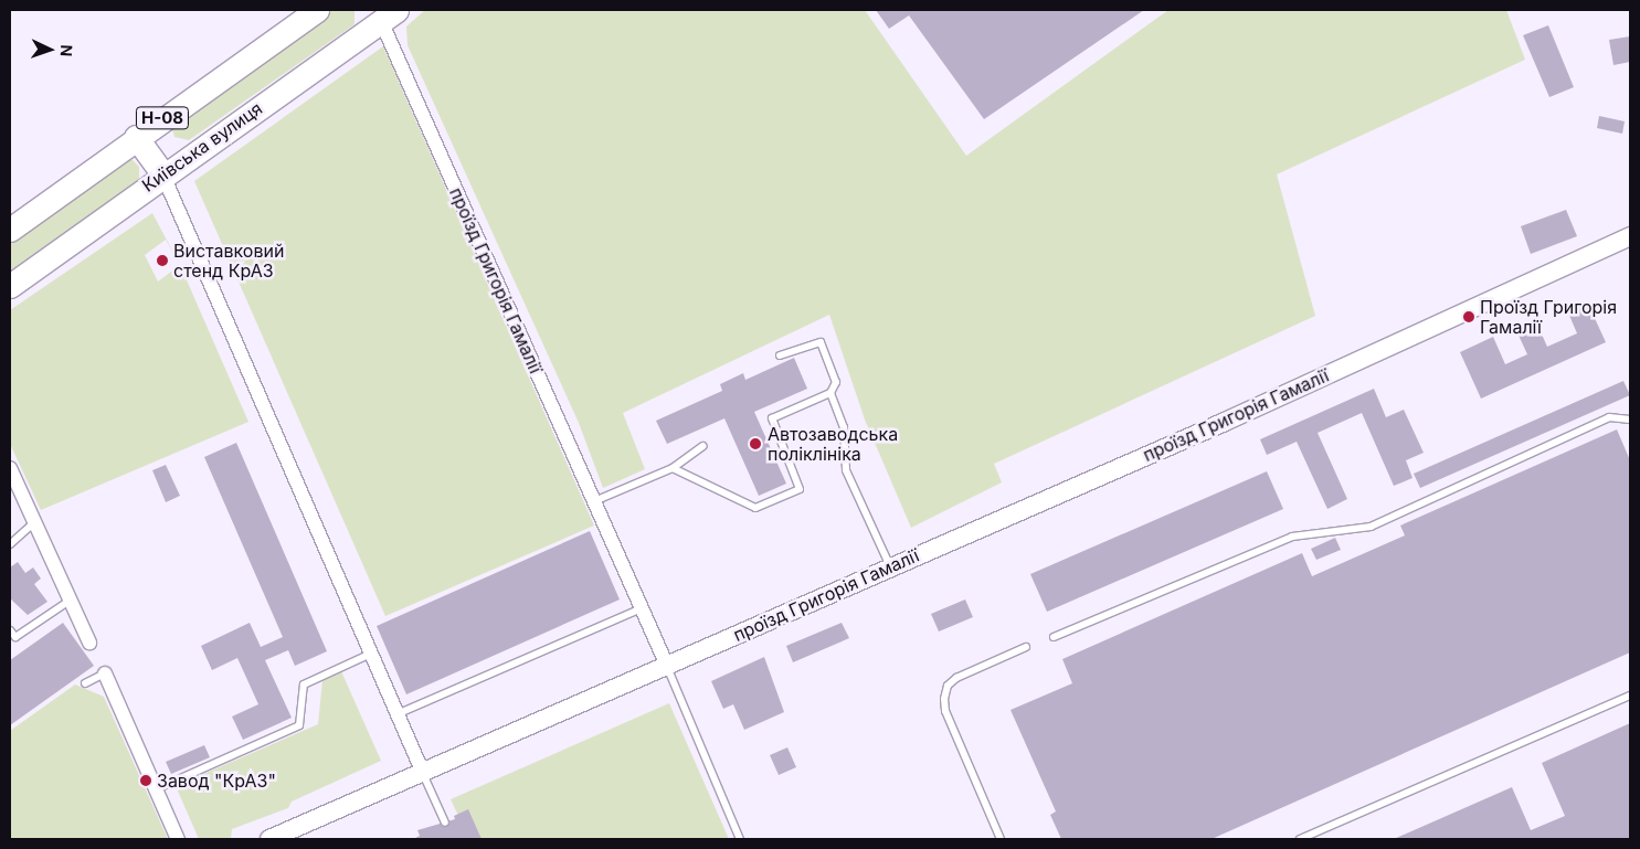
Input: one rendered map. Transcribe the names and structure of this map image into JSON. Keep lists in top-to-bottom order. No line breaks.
{"streets":{"main road":["Н-08","Київська вулиця"],"street":["проїзд Григорія Гамалії"]},"crossings":[["Київська вулиця","проїзд Григорія Гамалії"]],"places":["Виставковий стенд КрАЗ","Проїзд Григорія Гамалії","Автозаводська поліклініка","Завод \"КрАЗ\""],"north":"right"}
